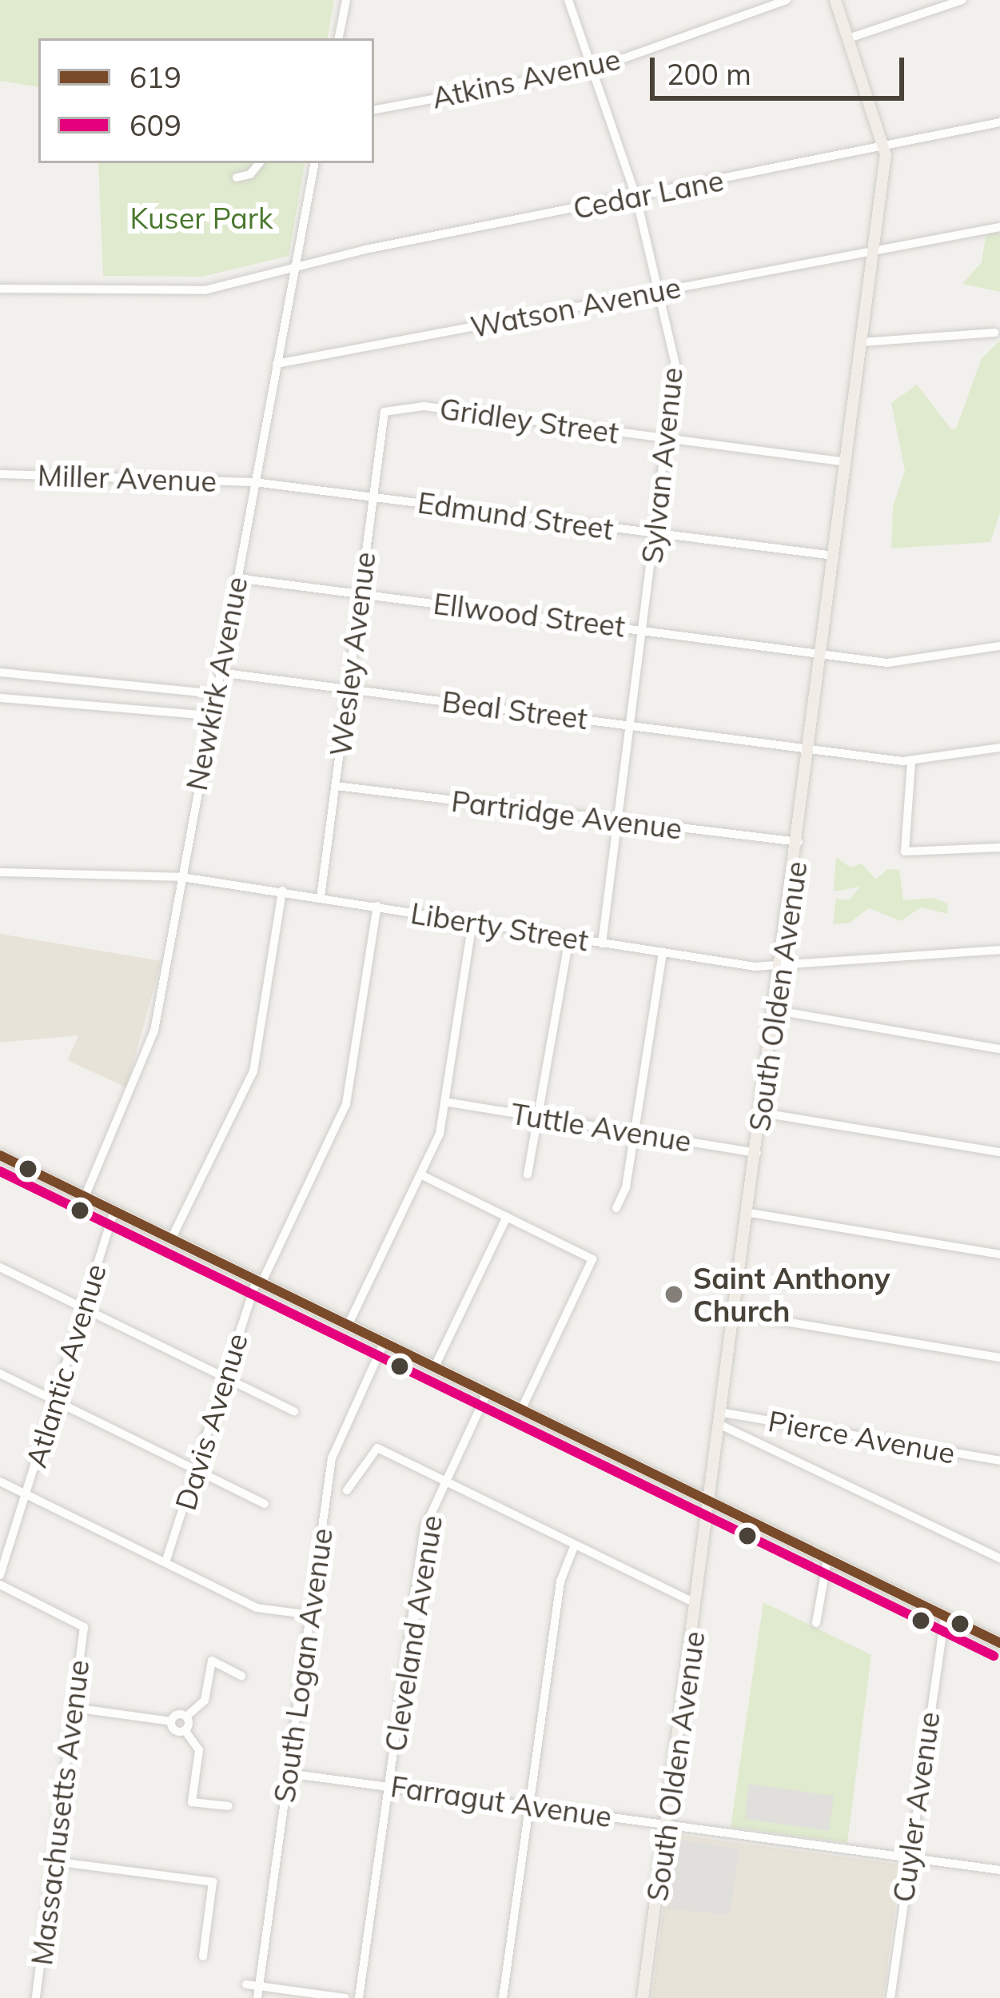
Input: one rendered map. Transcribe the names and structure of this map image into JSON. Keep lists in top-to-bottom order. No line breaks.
{"streets":{"main road":["South Olden Avenue"],"street":["Atkins Avenue","Cedar Lane","Watson Avenue","Gridley Street","Sylvan Avenue","Miller Avenue","Edmund Street","Ellwood Street","Wesley Avenue","Newkirk Avenue","Beal Street","Partridge Avenue","Liberty Street","Tuttle Avenue","Atlantic Avenue","Davis Avenue","Pierce Avenue","Cleveland Avenue","South Logan Avenue","Farragut Avenue","Cuyler Avenue","Massachusetts Avenue"]},"crossings":[["Atkins Avenue","Sylvan Avenue"],["Cedar Lane","Sylvan Avenue"],["Cedar Lane","Newkirk Avenue"],["Cedar Lane","South Olden Avenue"],["Watson Avenue","Sylvan Avenue"],["Watson Avenue","Newkirk Avenue"],["Watson Avenue","South Olden Avenue"],["Gridley Street","Sylvan Avenue"],["Gridley Street","Wesley Avenue"],["Gridley Street","South Olden Avenue"],["Sylvan Avenue","Edmund Street"],["Sylvan Avenue","Ellwood Street"],["Sylvan Avenue","Beal Street"],["Sylvan Avenue","Partridge Avenue"],["Sylvan Avenue","Liberty Street"],["Miller Avenue","Edmund Street"],["Miller Avenue","Newkirk Avenue"],["Edmund Street","Wesley Avenue"],["Edmund Street","Newkirk Avenue"],["Edmund Street","South Olden Avenue"],["Ellwood Street","Wesley Avenue"],["Ellwood Street","Newkirk Avenue"],["Ellwood Street","South Olden Avenue"],["Wesley Avenue","Beal Street"],["Wesley Avenue","Partridge Avenue"],["Wesley Avenue","Liberty Street"],["Newkirk Avenue","Beal Street"],["Newkirk Avenue","Liberty Street"],["Beal Street","South Olden Avenue"],["Partridge Avenue","South Olden Avenue"],["Liberty Street","South Olden Avenue"],["Liberty Street","Davis Avenue"],["South Olden Avenue","Tuttle Avenue"],["South Olden Avenue","Pierce Avenue"],["South Olden Avenue","Farragut Avenue"],["Cleveland Avenue","South Logan Avenue"],["Cleveland Avenue","Farragut Avenue"],["South Logan Avenue","Farragut Avenue"],["Farragut Avenue","Cuyler Avenue"]],"parks":["Kuser Park"],"places":["Saint Anthony Church"],"lines":["transit line 619","transit line 609"],"legend":["619","609"],"scale_bar":"200 m"}
